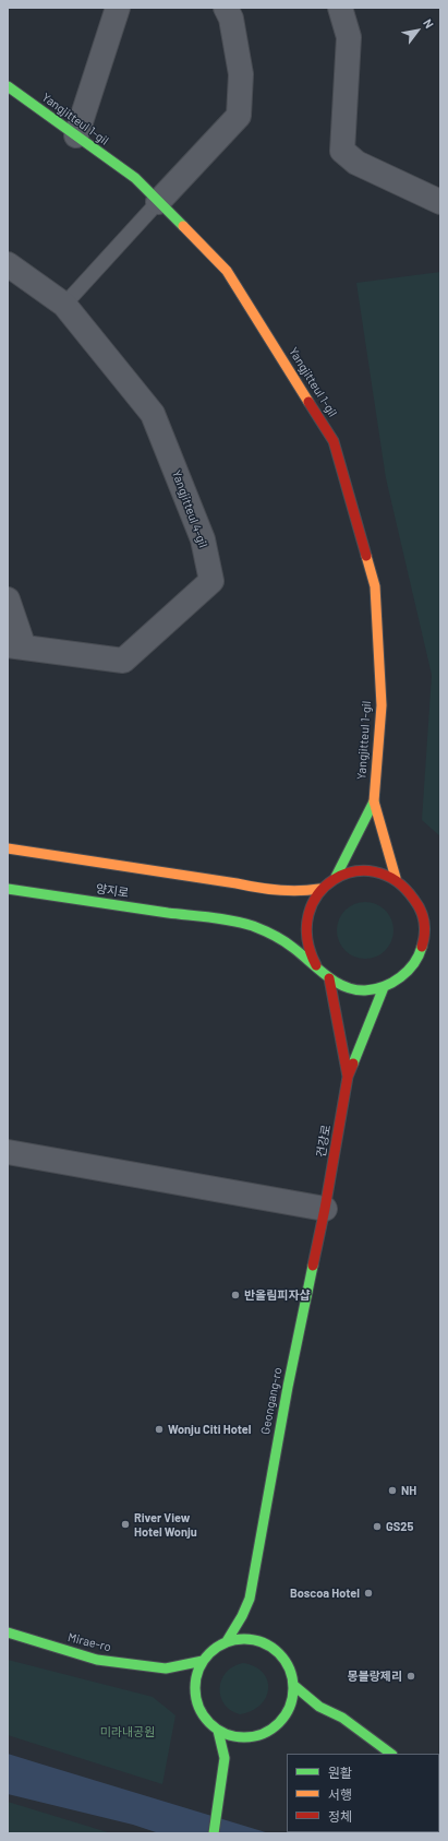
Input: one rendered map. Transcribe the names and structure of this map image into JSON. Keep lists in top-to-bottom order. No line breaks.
{"streets":{"street":["Yangjitteul 1-gil","Yangjitteul 4-gil","양지로","건강로","Geongang-ro","Mirae-ro"]},"crossings":[["건강로","Geongang-ro"]],"parks":["미라내공원"],"places":["반올림피자샵","Wonju Citi Hotel","NH","River View Hotel Wonju","GS25","Boscoa Hotel","몽블랑제리"],"legend":["원활","서행","정체"],"north":"top right"}
